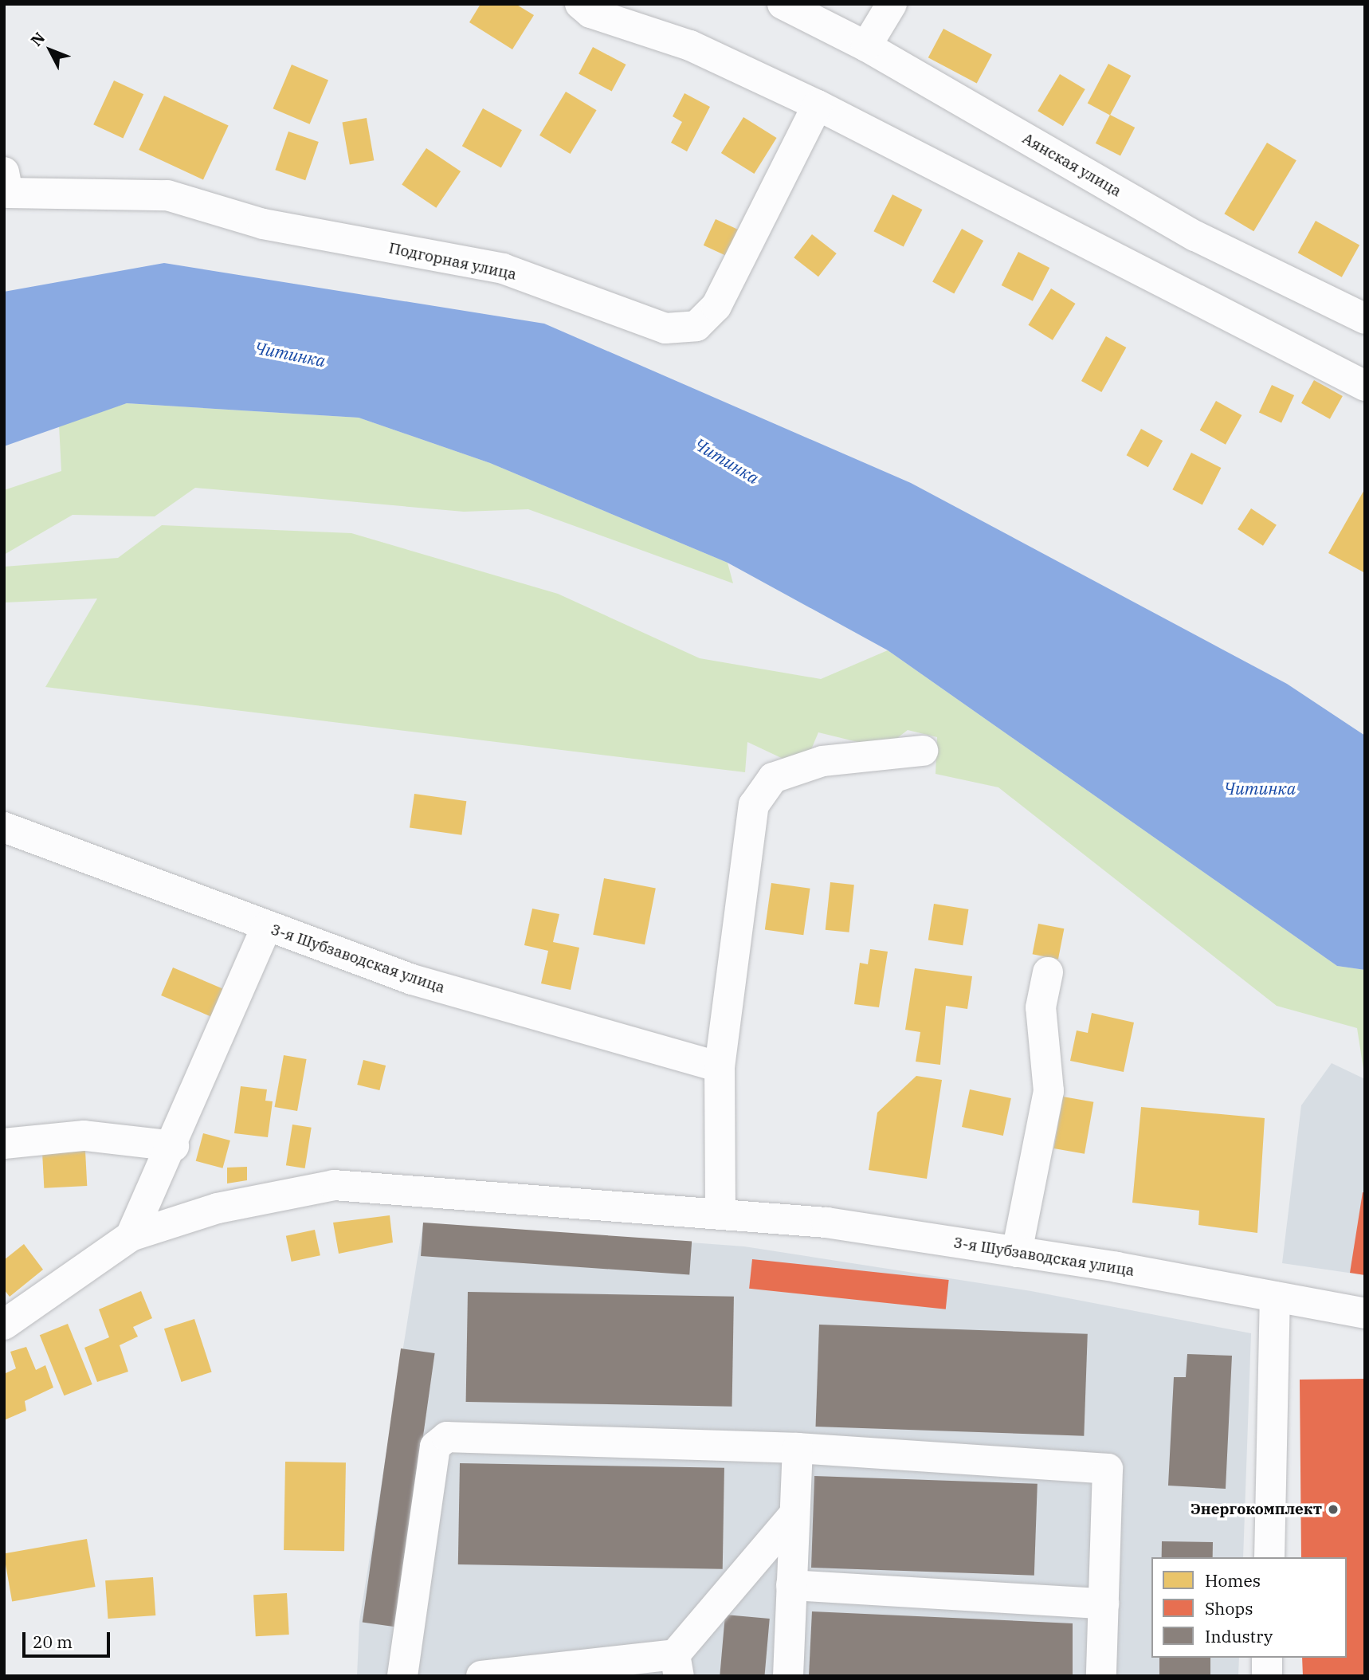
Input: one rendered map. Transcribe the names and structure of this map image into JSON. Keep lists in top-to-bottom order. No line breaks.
{"streets":{"street":["Аянская улица","Подгорная улица","3-я Шубзаводская улица"]},"water":["Читинка"],"places":["Энергокомплект"],"legend":["Homes","Shops","Industry"],"scale_bar":"20 m","north":"top left"}
